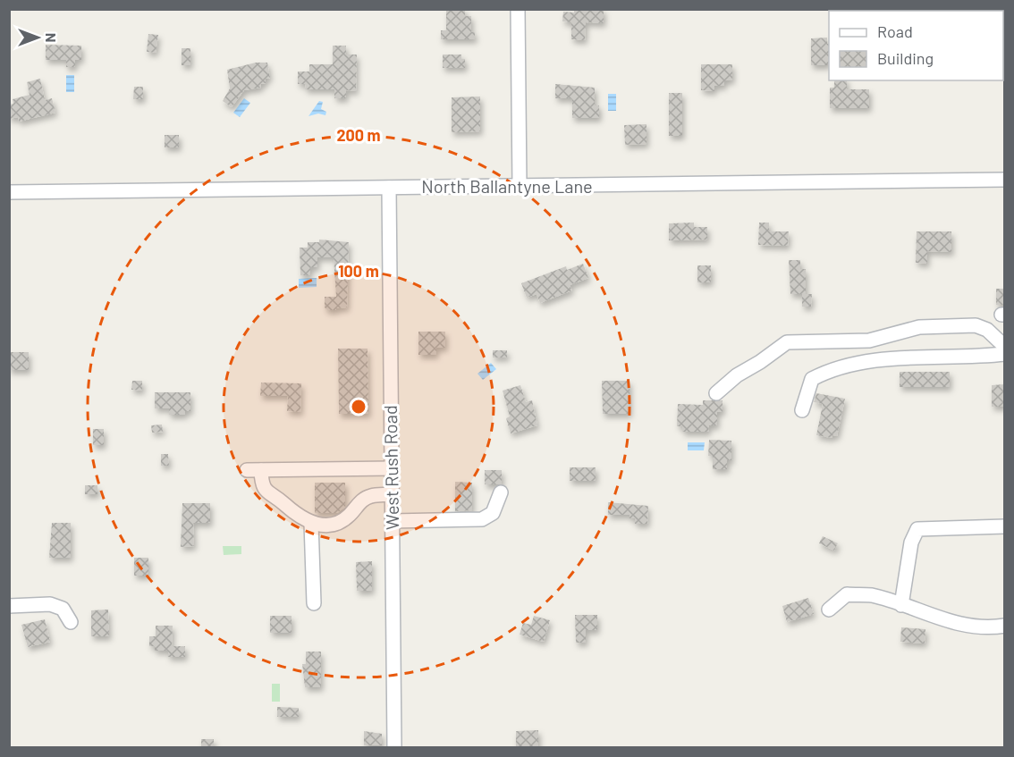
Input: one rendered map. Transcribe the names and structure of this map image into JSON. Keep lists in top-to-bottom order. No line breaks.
{"streets":{"street":["North Ballantyne Lane","West Rush Road"]},"crossings":[["North Ballantyne Lane","West Rush Road"]],"legend":["Road","Building"],"north":"right","rings":["200 m","100 m"]}
